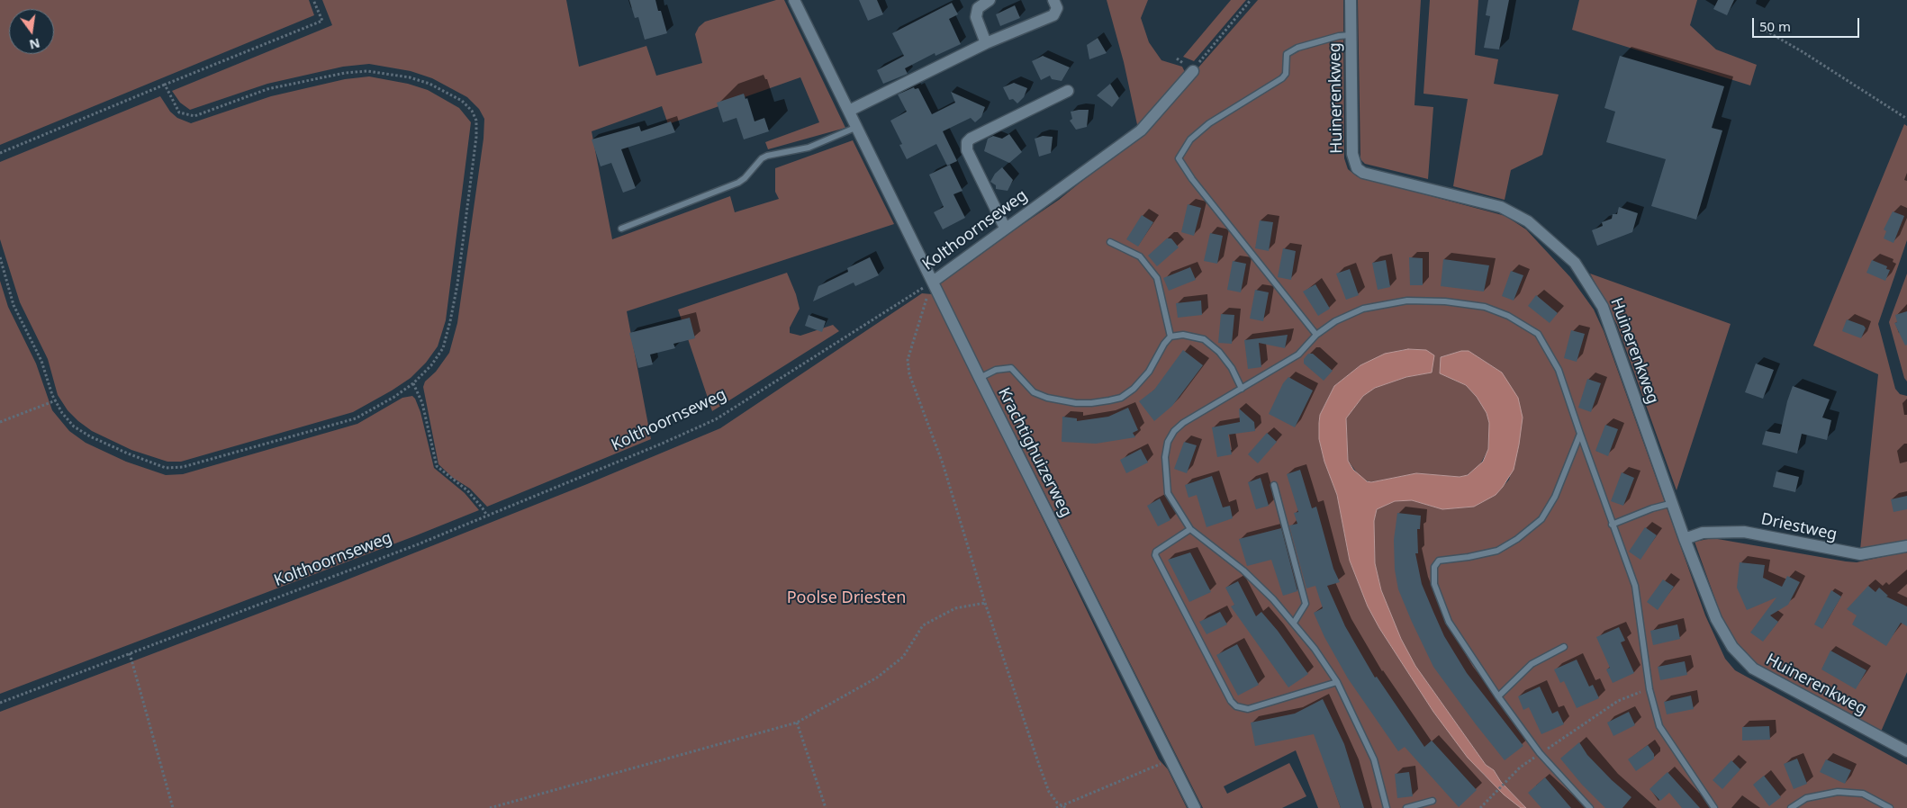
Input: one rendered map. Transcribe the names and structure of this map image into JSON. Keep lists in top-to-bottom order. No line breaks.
{"streets":{"street":["Huinerenkweg","Kolthoornseweg","Krachtighuizerweg","Driestweg"]},"crossings":[["Huinerenkweg","Driestweg"],["Kolthoornseweg","Krachtighuizerweg"]],"parks":["Poolse Driesten"],"scale_bar":"50 m","north":"bottom"}
